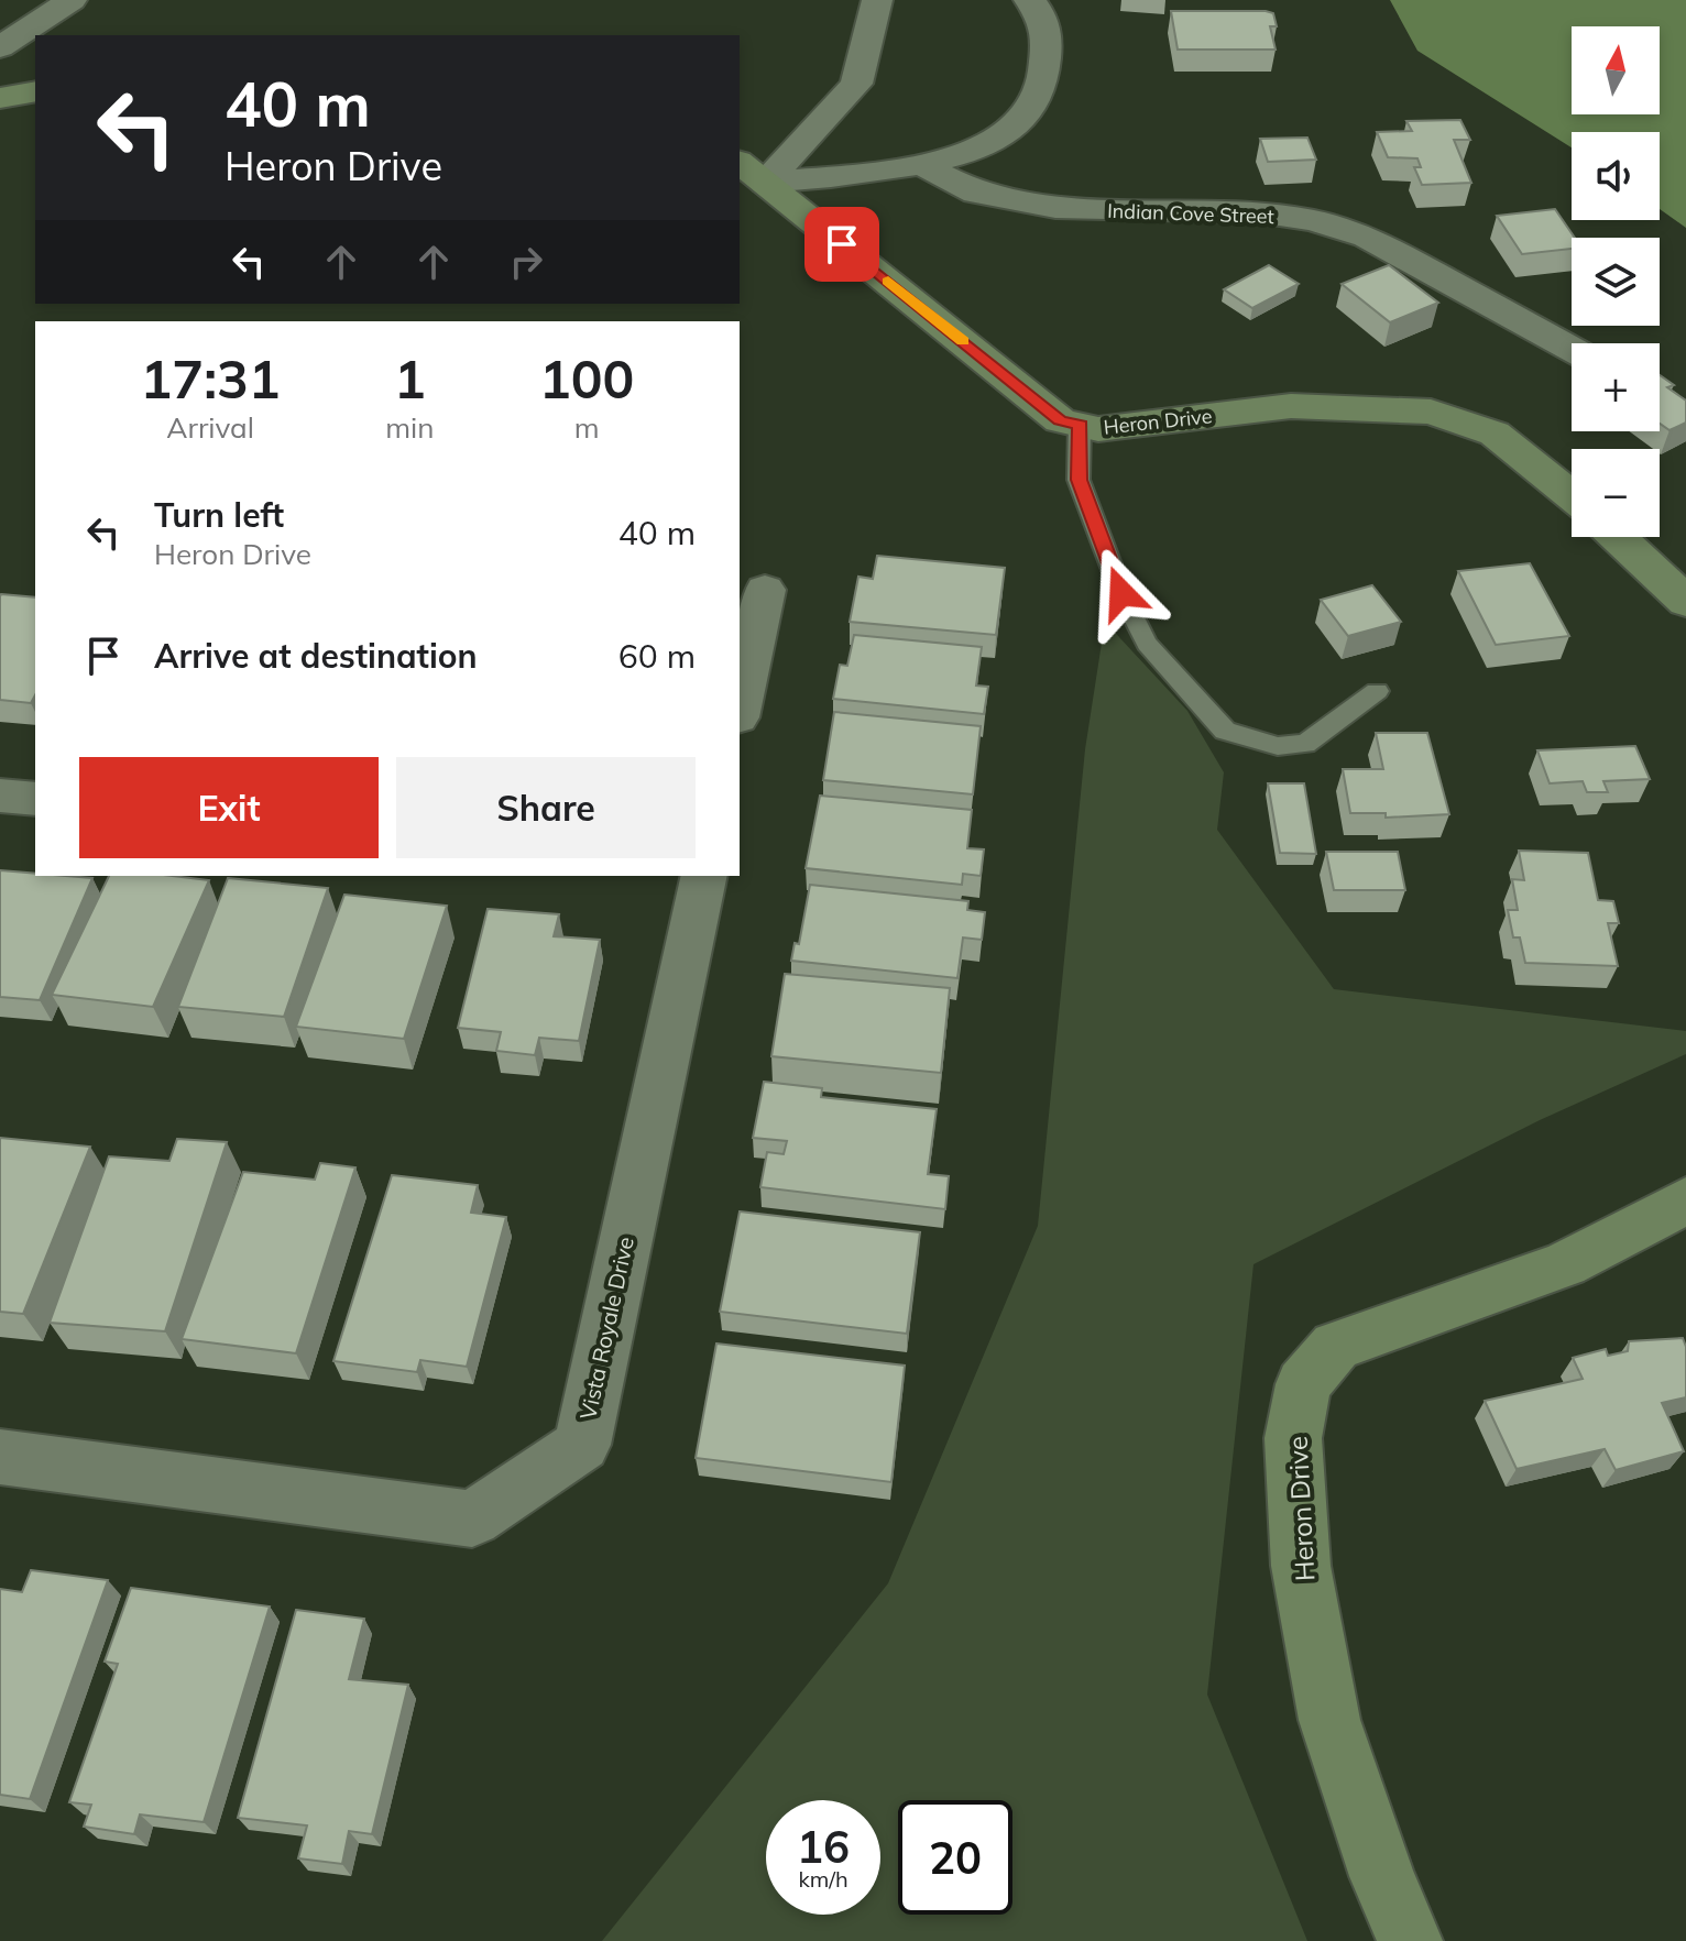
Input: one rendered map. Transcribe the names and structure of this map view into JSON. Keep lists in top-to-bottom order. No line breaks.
{"streets":{"street":["Indian Cove Street","Heron Drive","Vista Royale Drive"]},"north":"top","page":{"map_buttons":["+","−"],"turn":["40 m","Heron Drive"],"eta":["17:31","Arrival","1","min","100","m"],"list":[{"name":"Turn left","note":"Heron Drive","value":"40 m"},{"name":"Arrive at destination","value":"60 m"}],"buttons":["Exit","Share"],"speed":"16 km/h","limit":"20"}}
